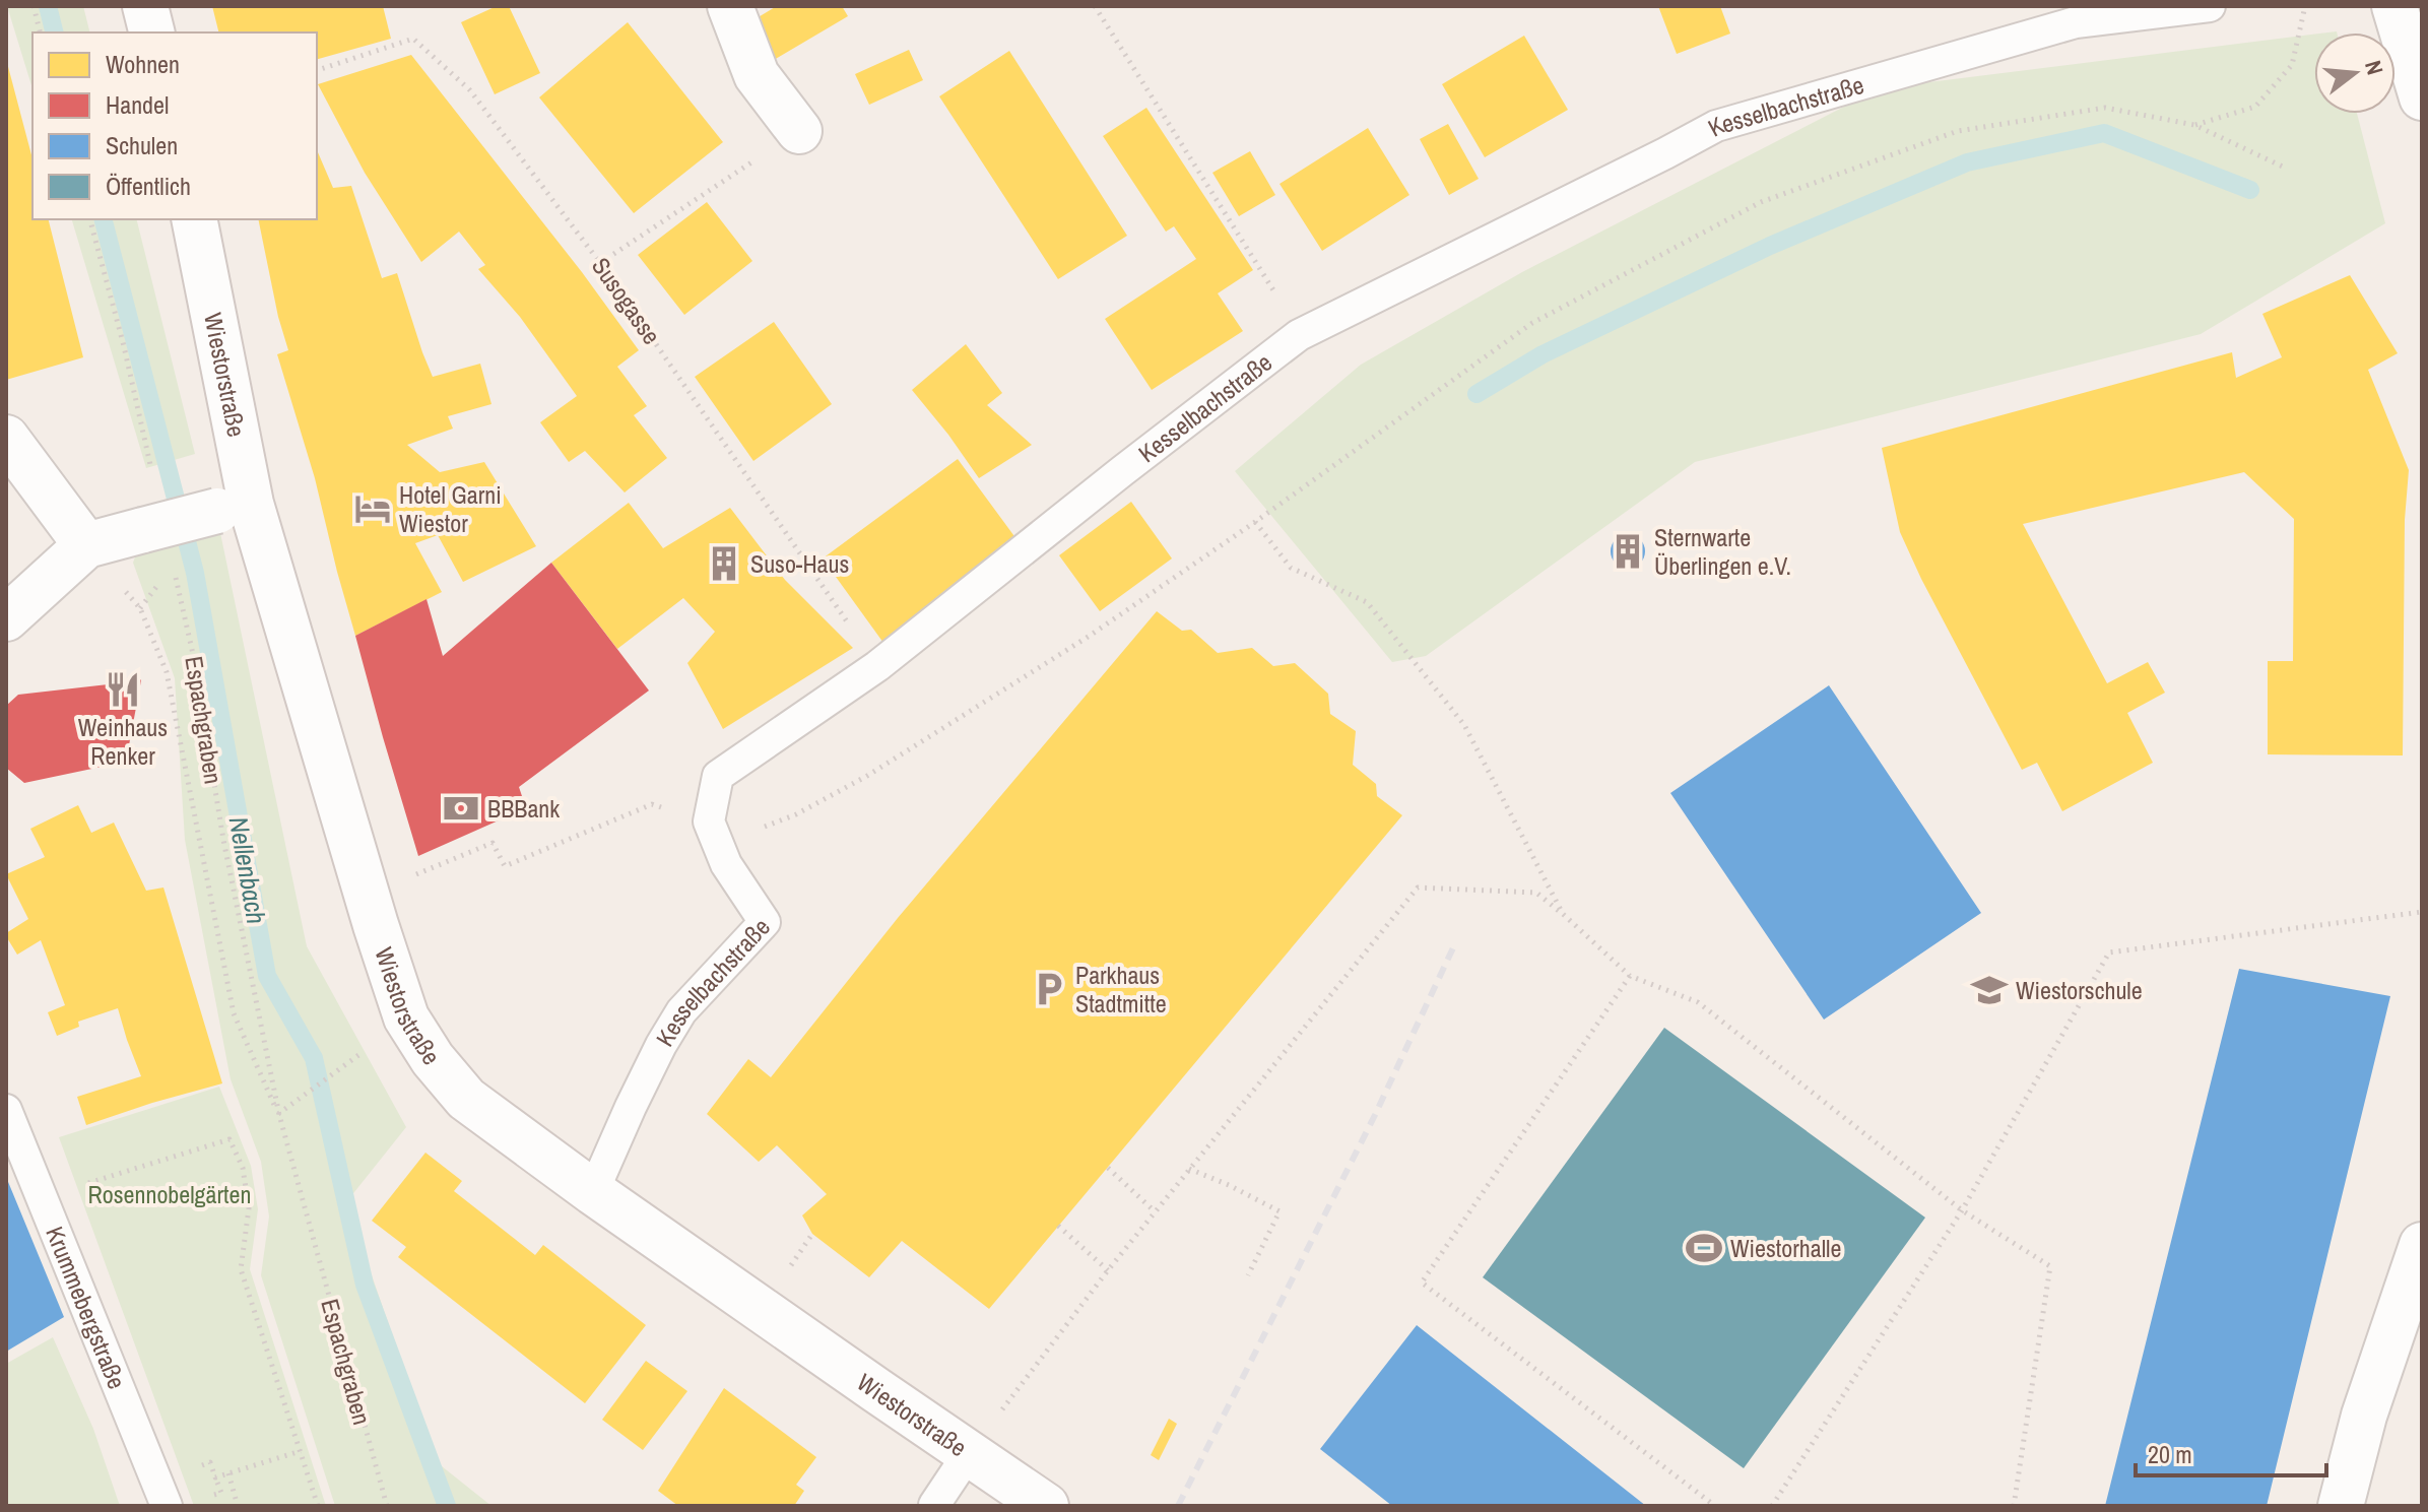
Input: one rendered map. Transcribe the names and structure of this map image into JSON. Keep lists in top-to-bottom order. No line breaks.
{"streets":{"street":["Wiestorstraße"],"lane":["Kesselbachstraße","Krummebergstraße"],"path":["Susogasse","Espachgraben"]},"crossings":[["Kesselbachstraße","Susogasse"],["Kesselbachstraße","Wiestorstraße"]],"water":["Nellenbach"],"parks":["Rosennobelgärten"],"places":{"hotel":["Hotel Garni Wiestor"],"building":["Sternwarte Überlingen e.V.","Suso-Haus"],"restaurant":["Weinhaus Renker"],"bank":["BBBank"],"parking":["Parkhaus Stadtmitte"],"school or university":["Wiestorschule"],"sports":["Wiestorhalle"]},"legend":["Wohnen","Handel","Schulen","Öffentlich"],"scale_bar":"20 m","north":"right"}
